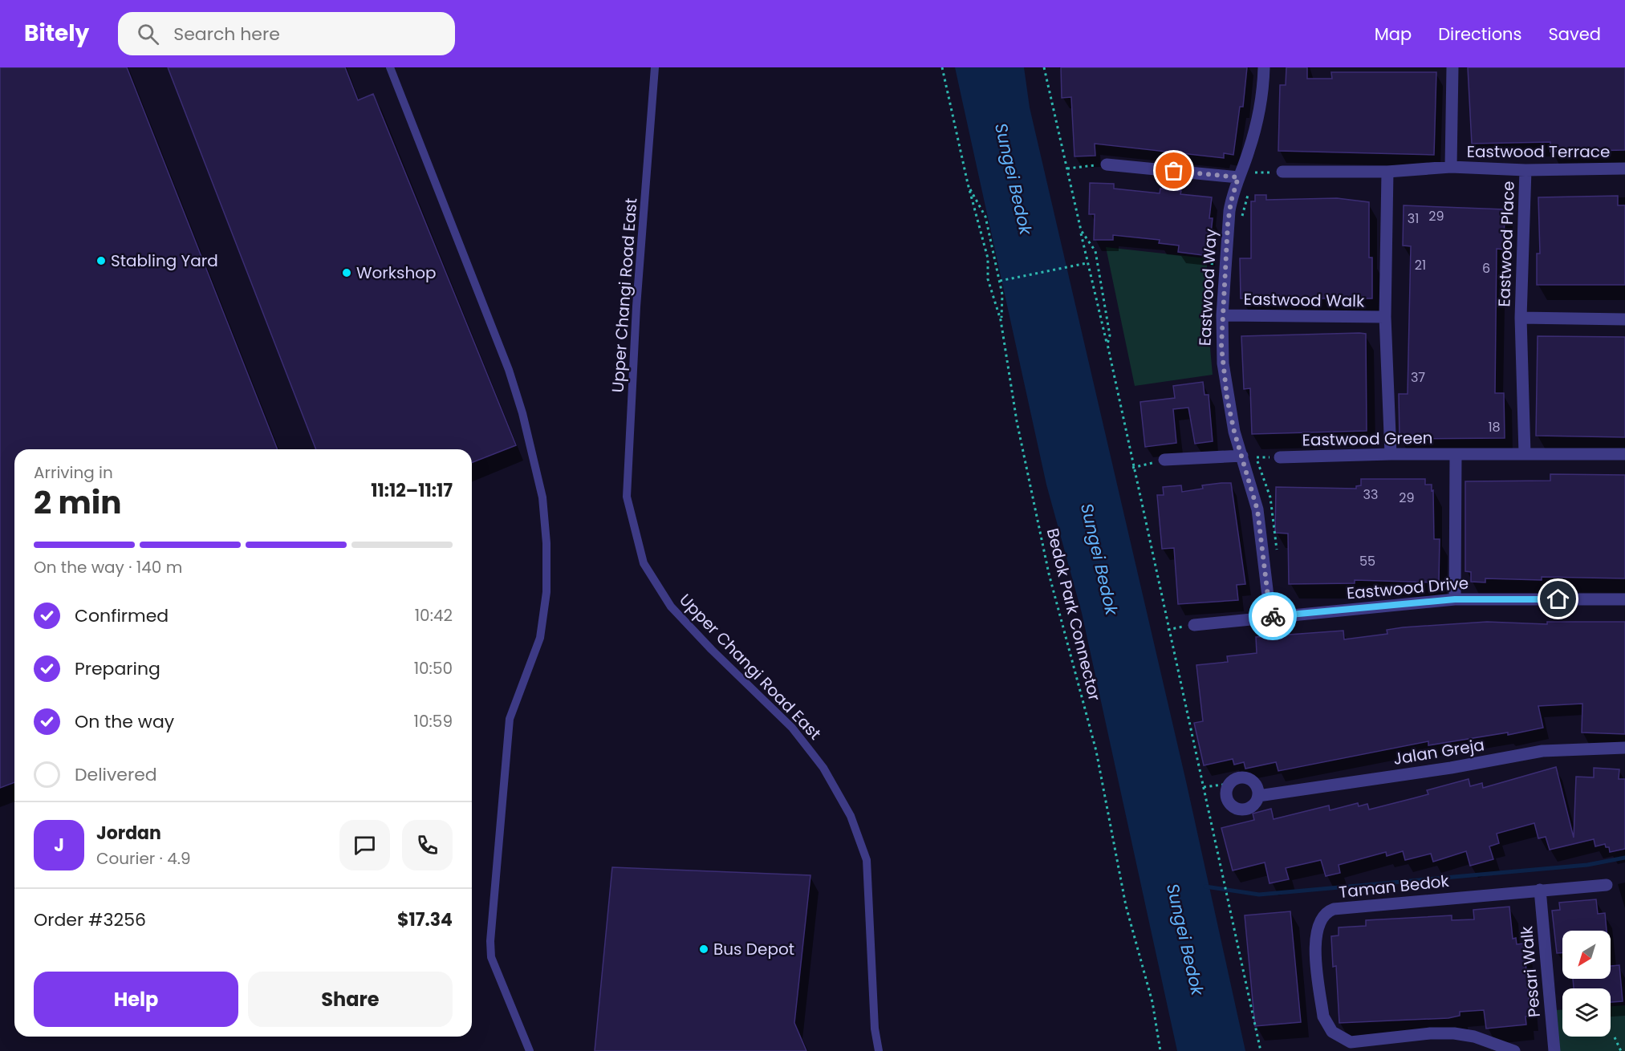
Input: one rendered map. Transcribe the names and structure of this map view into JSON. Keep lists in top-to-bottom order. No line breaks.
{"streets":{"street":["Eastwood Terrace","Eastwood Place","Eastwood Way","Eastwood Walk","Eastwood Green","Eastwood Drive","Jalan Greja","Taman Bedok","Pesari Walk"],"lane":["Upper Changi Road East"],"path":["Bedok Park Connector"]},"crossings":[["Eastwood Terrace","Eastwood Place"],["Eastwood Terrace","Eastwood Walk"],["Eastwood Place","Eastwood Green"],["Eastwood Way","Eastwood Walk"],["Eastwood Way","Eastwood Drive"],["Eastwood Walk","Eastwood Green"],["Eastwood Green","Eastwood Drive"],["Taman Bedok","Pesari Walk"]],"water":["Sungei Bedok"],"places":["Stabling Yard","Workshop","Bus Depot"],"house_numbers":["29","31","21","6","37","18","33","29","55"],"north":"bottom left","page":{"header":"Bitely","search":"Search here","nav":["Map","Directions","Saved"],"heading":["2 min","Arriving in","11:12–11:17"],"panel":["Jordan","Courier · 4.9","Order #3256","$17.34"],"bar":"On the way · 140 m","list":[["Confirmed","10:42"],["Preparing","10:50"],["On the way","10:59"],"Delivered"],"round":"J","buttons":["Help","Share"]}}
